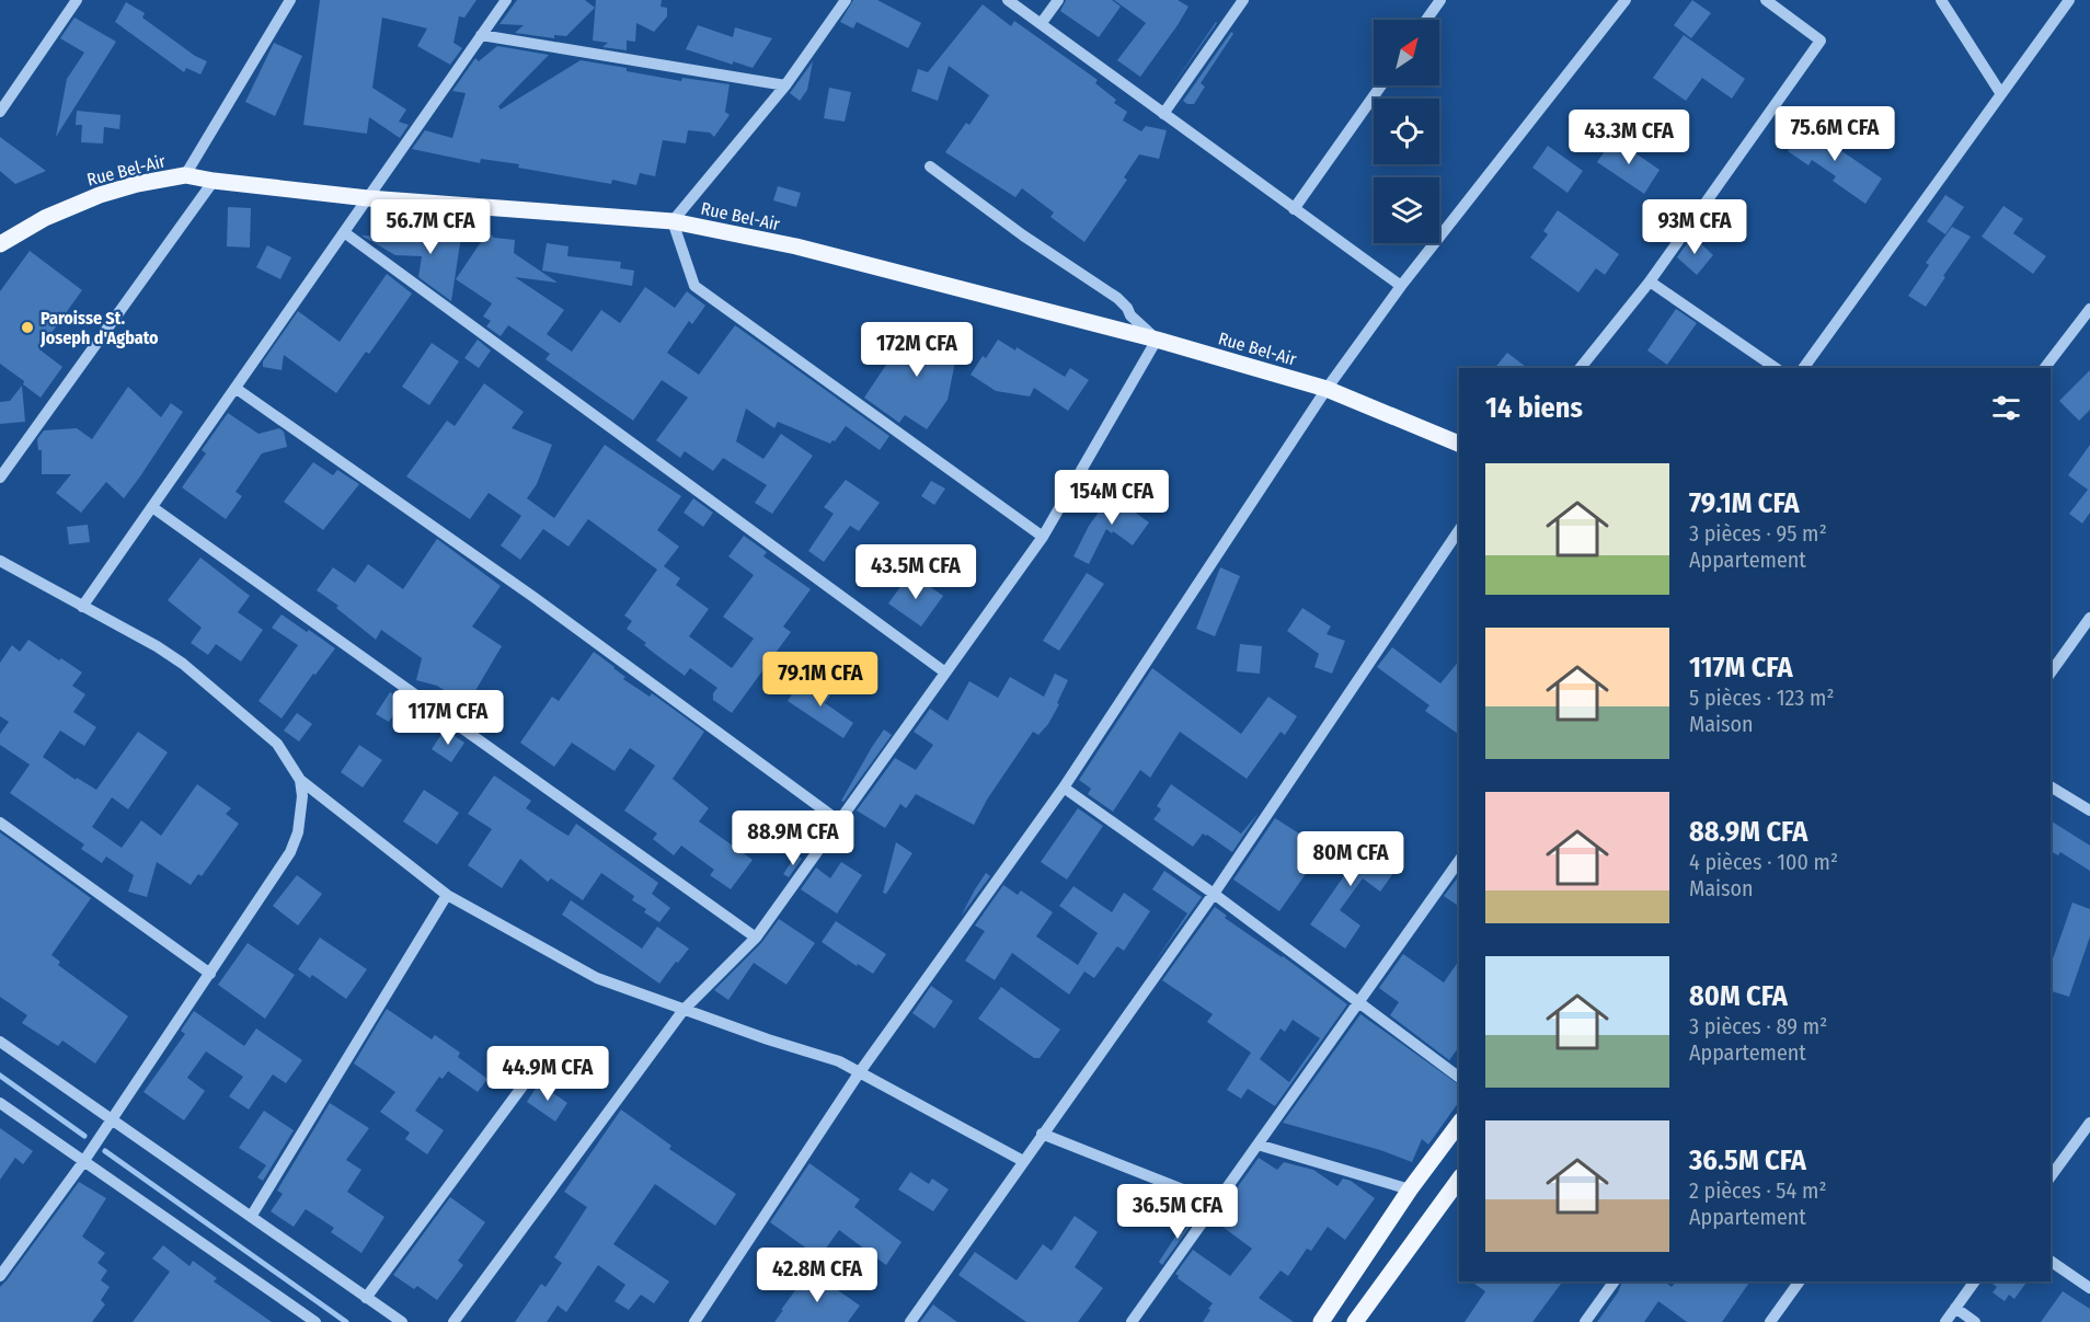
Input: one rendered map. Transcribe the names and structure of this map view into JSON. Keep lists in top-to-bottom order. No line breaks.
{"streets":{"main road":["Rue Bel-Air"]},"places":["Paroisse St. Joseph d'Agbato"],"north":"top right","page":{"price":["75.6M CFA","43.3M CFA","56.7M CFA","93M CFA","172M CFA","154M CFA","43.5M CFA","79.1M CFA","117M CFA","88.9M CFA","80M CFA","44.9M CFA","36.5M CFA","42.8M CFA"],"heading":"14 biens","list":[{"name":"79.1M CFA","note":"3 pièces · 95 m² · Appartement"},{"name":"117M CFA","note":"5 pièces · 123 m² · Maison"},{"name":"88.9M CFA","note":"4 pièces · 100 m² · Maison"},{"name":"80M CFA","note":"3 pièces · 89 m² · Appartement"},{"name":"36.5M CFA","note":"2 pièces · 54 m² · Appartement"}]}}
